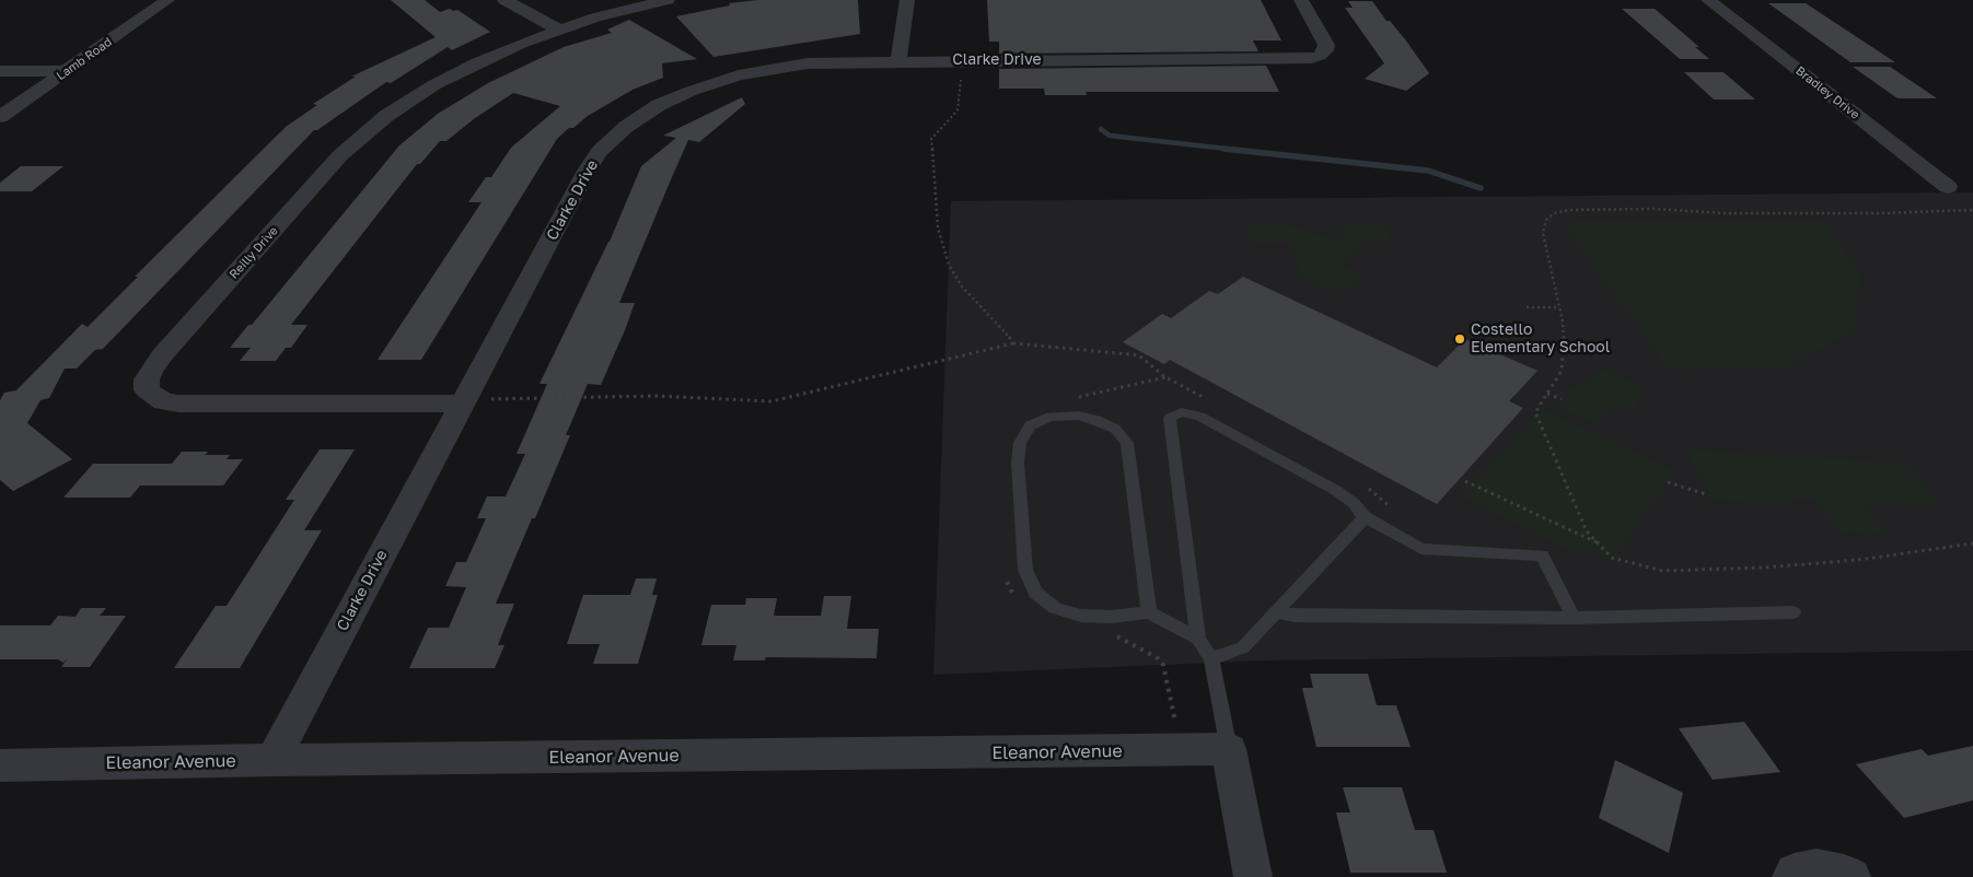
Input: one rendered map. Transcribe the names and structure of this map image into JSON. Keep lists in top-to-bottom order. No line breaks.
{"streets":{"street":["Lamb Road","Clarke Drive","Bradley Drive","Reilly Drive","Eleanor Avenue"]},"crossings":[["Clarke Drive","Reilly Drive"],["Clarke Drive","Eleanor Avenue"]],"places":["Costello Elementary School"]}
